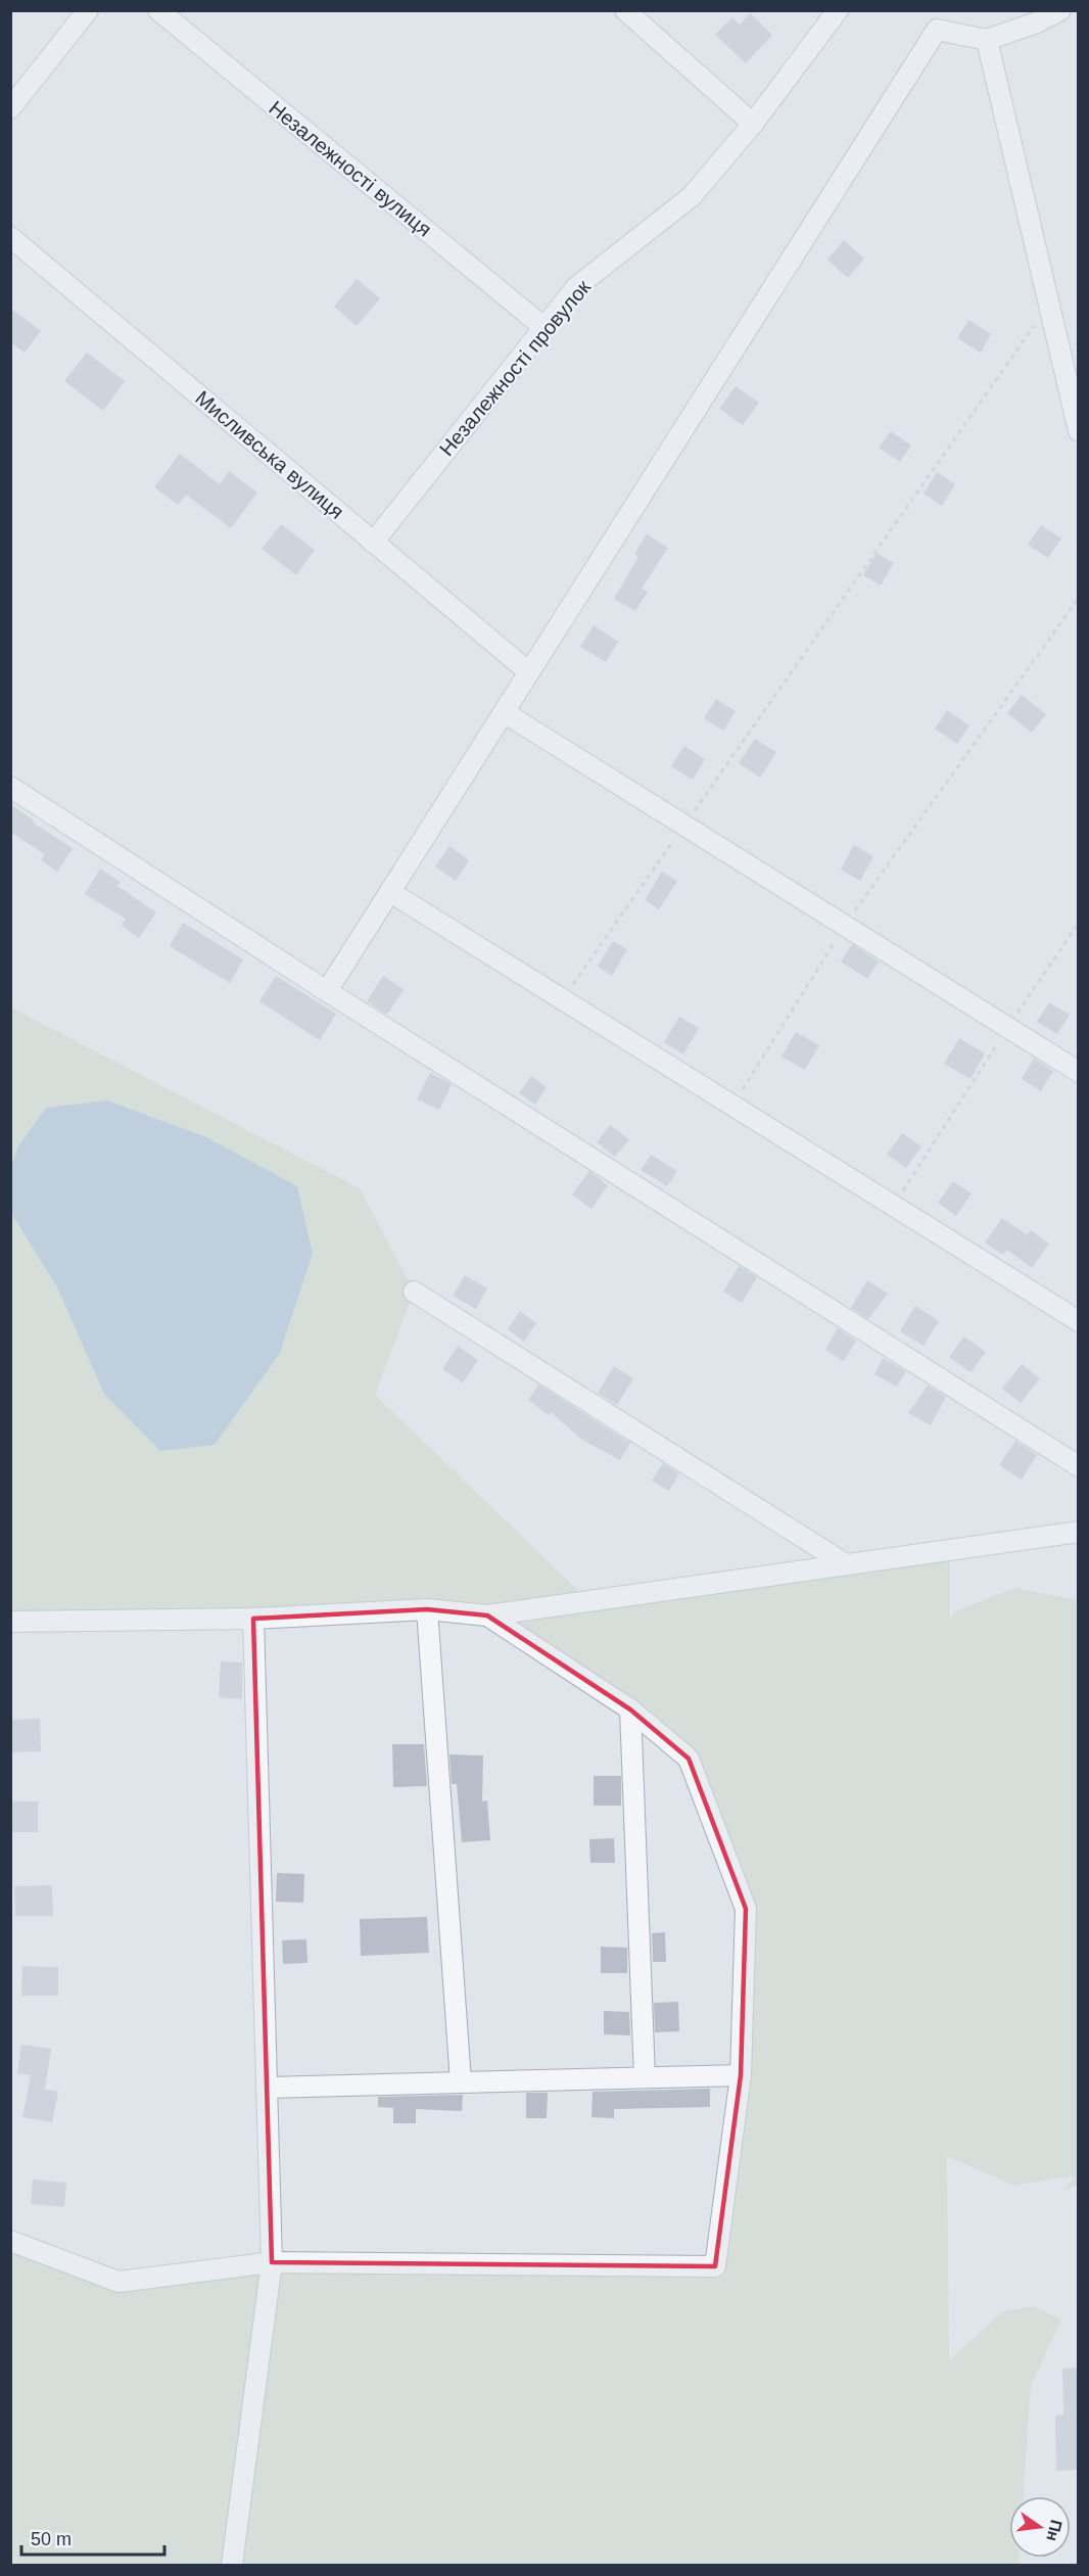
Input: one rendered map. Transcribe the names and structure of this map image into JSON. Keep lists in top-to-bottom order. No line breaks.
{"streets":{"street":["Незалежності вулиця","Незалежності провулок","Мисливська вулиця"]},"crossings":[["Незалежності вулиця","Незалежності провулок"],["Незалежності провулок","Мисливська вулиця"]],"scale_bar":"50 m","north":"right"}
